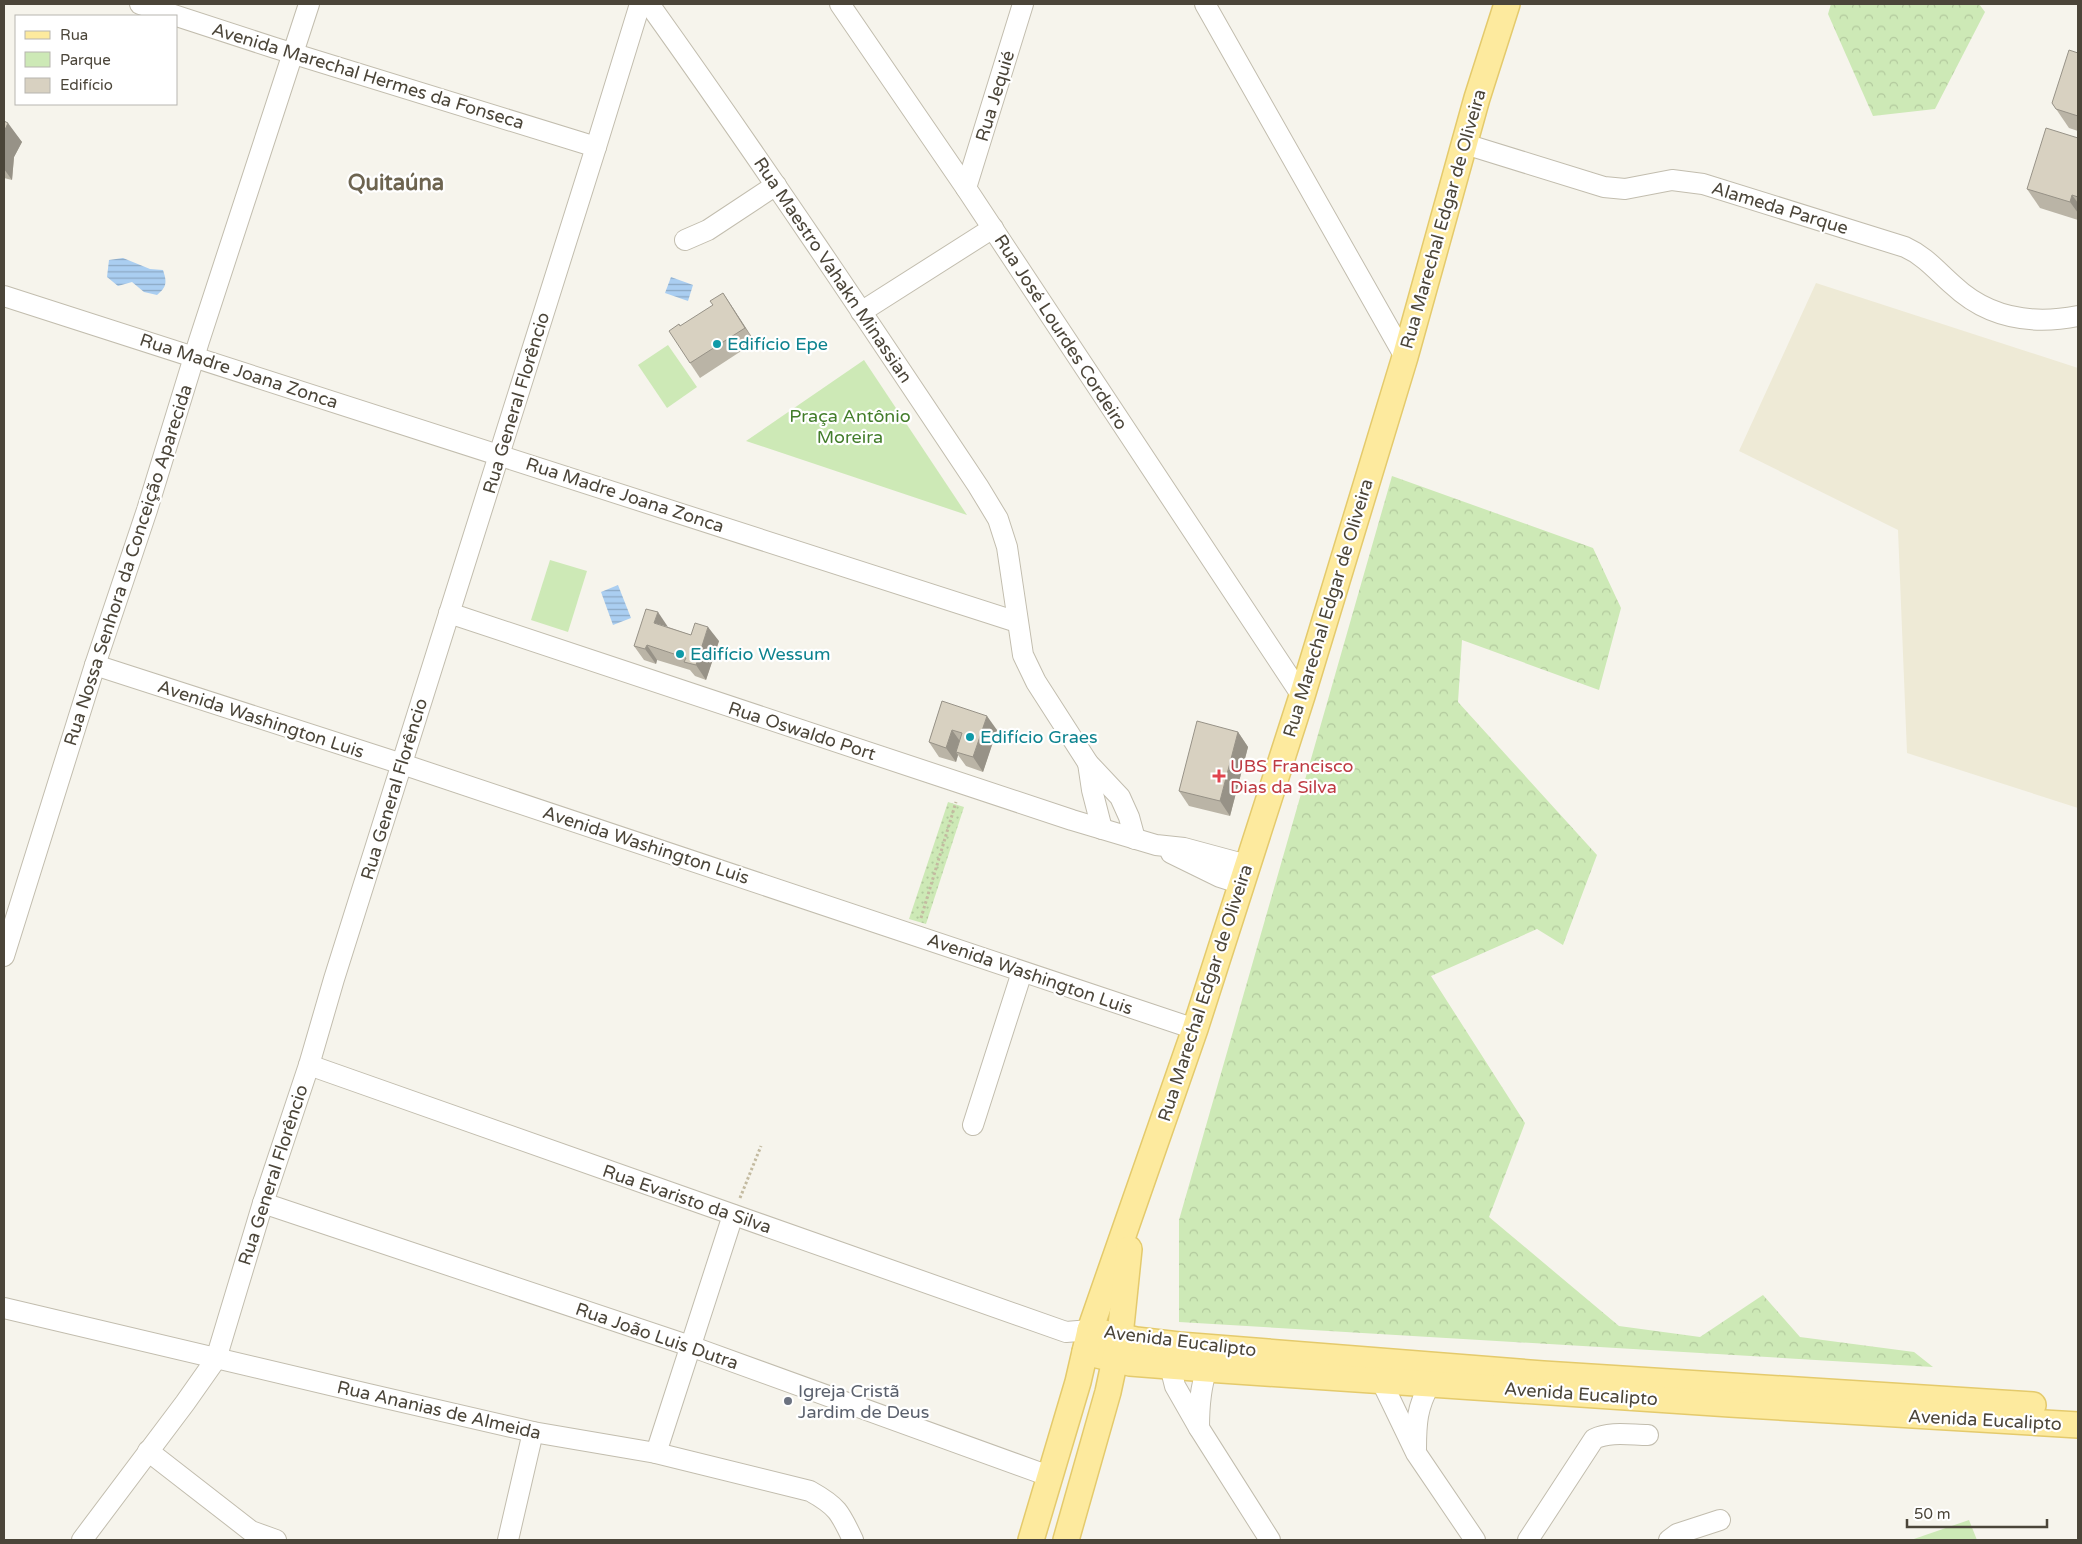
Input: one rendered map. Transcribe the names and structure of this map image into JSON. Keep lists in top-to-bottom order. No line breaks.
{"streets":{"main road":["Rua Marechal Edgar de Oliveira","Avenida Eucalipto"],"street":["Avenida Marechal Hermes da Fonseca","Rua Jequié","Alameda Parque","Rua Maestro Vahakn Minassian","Rua José Lourdes Cordeiro","Rua Madre Joana Zonca","Rua General Florêncio","Rua Nossa Senhora da Conceição Aparecida","Avenida Washington Luis","Rua Oswaldo Port","Rua Evaristo da Silva","Rua João Luis Dutra","Rua Ananias de Almeida"]},"crossings":[["Avenida Marechal Hermes da Fonseca","Rua General Florêncio"],["Avenida Marechal Hermes da Fonseca","Rua Nossa Senhora da Conceição Aparecida"],["Rua Jequié","Rua José Lourdes Cordeiro"],["Alameda Parque","Rua Marechal Edgar de Oliveira"],["Rua Marechal Edgar de Oliveira","Rua José Lourdes Cordeiro"],["Rua Marechal Edgar de Oliveira","Avenida Washington Luis"],["Rua Marechal Edgar de Oliveira","Rua Oswaldo Port"],["Rua Marechal Edgar de Oliveira","Rua Evaristo da Silva"],["Rua Marechal Edgar de Oliveira","Rua João Luis Dutra"],["Rua Marechal Edgar de Oliveira","Avenida Eucalipto"],["Rua Maestro Vahakn Minassian","Rua Madre Joana Zonca"],["Rua Maestro Vahakn Minassian","Rua Oswaldo Port"],["Rua Madre Joana Zonca","Rua General Florêncio"],["Rua Madre Joana Zonca","Rua Nossa Senhora da Conceição Aparecida"],["Rua General Florêncio","Avenida Washington Luis"],["Rua General Florêncio","Rua Oswaldo Port"],["Rua General Florêncio","Rua Evaristo da Silva"],["Rua General Florêncio","Rua João Luis Dutra"],["Rua General Florêncio","Rua Ananias de Almeida"],["Rua Nossa Senhora da Conceição Aparecida","Avenida Washington Luis"],["Rua Evaristo da Silva","Avenida Eucalipto"]],"districts":["Quitaúna"],"parks":["Praça Antônio Moreira"],"places":{"other":["Edifício Epe","Edifício Wessum","Edifício Graes","Igreja Cristã Jardim de Deus"],"health":["UBS Francisco Dias da Silva"]},"legend":["Rua","Parque","Edifício"],"scale_bar":"50 m"}
